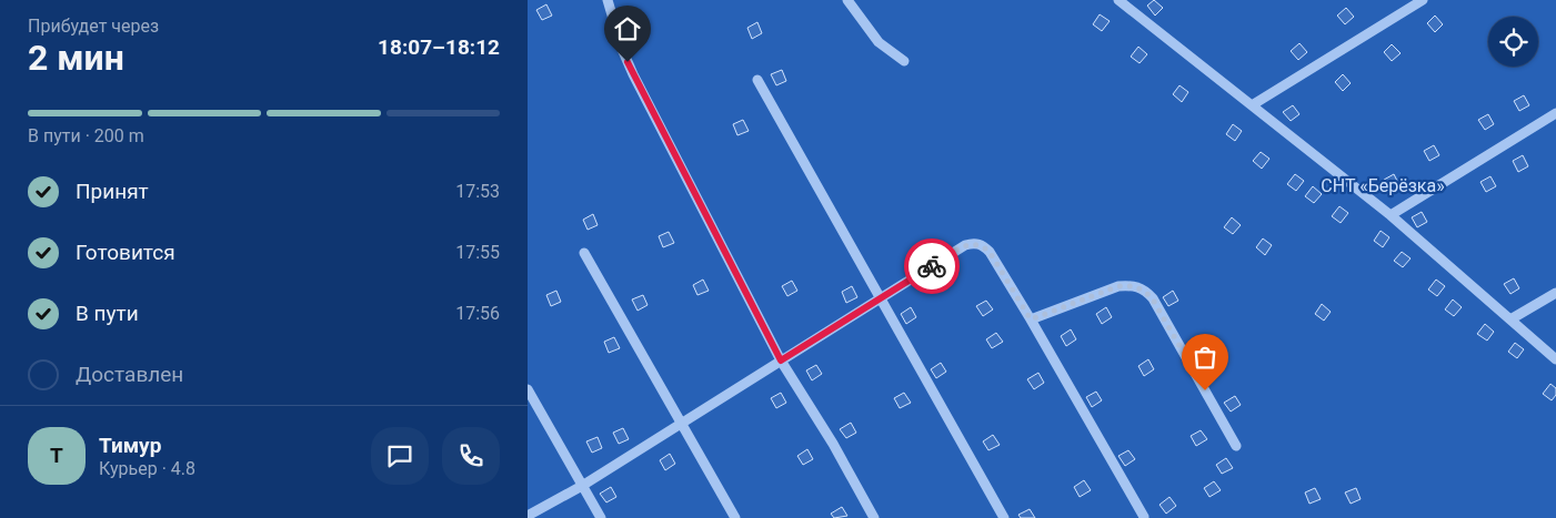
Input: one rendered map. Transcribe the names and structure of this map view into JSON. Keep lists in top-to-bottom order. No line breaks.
{"parks":["СНТ «Берёзка»"],"page":{"heading":["2 мин","Прибудет через","18:07–18:12"],"panel":["Тимур","Курьер · 4.8"],"bar":"В пути · 200 m","list":[["Принят","17:53"],["Готовится","17:55"],["В пути","17:56"],"Доставлен"],"round":"Т"}}
